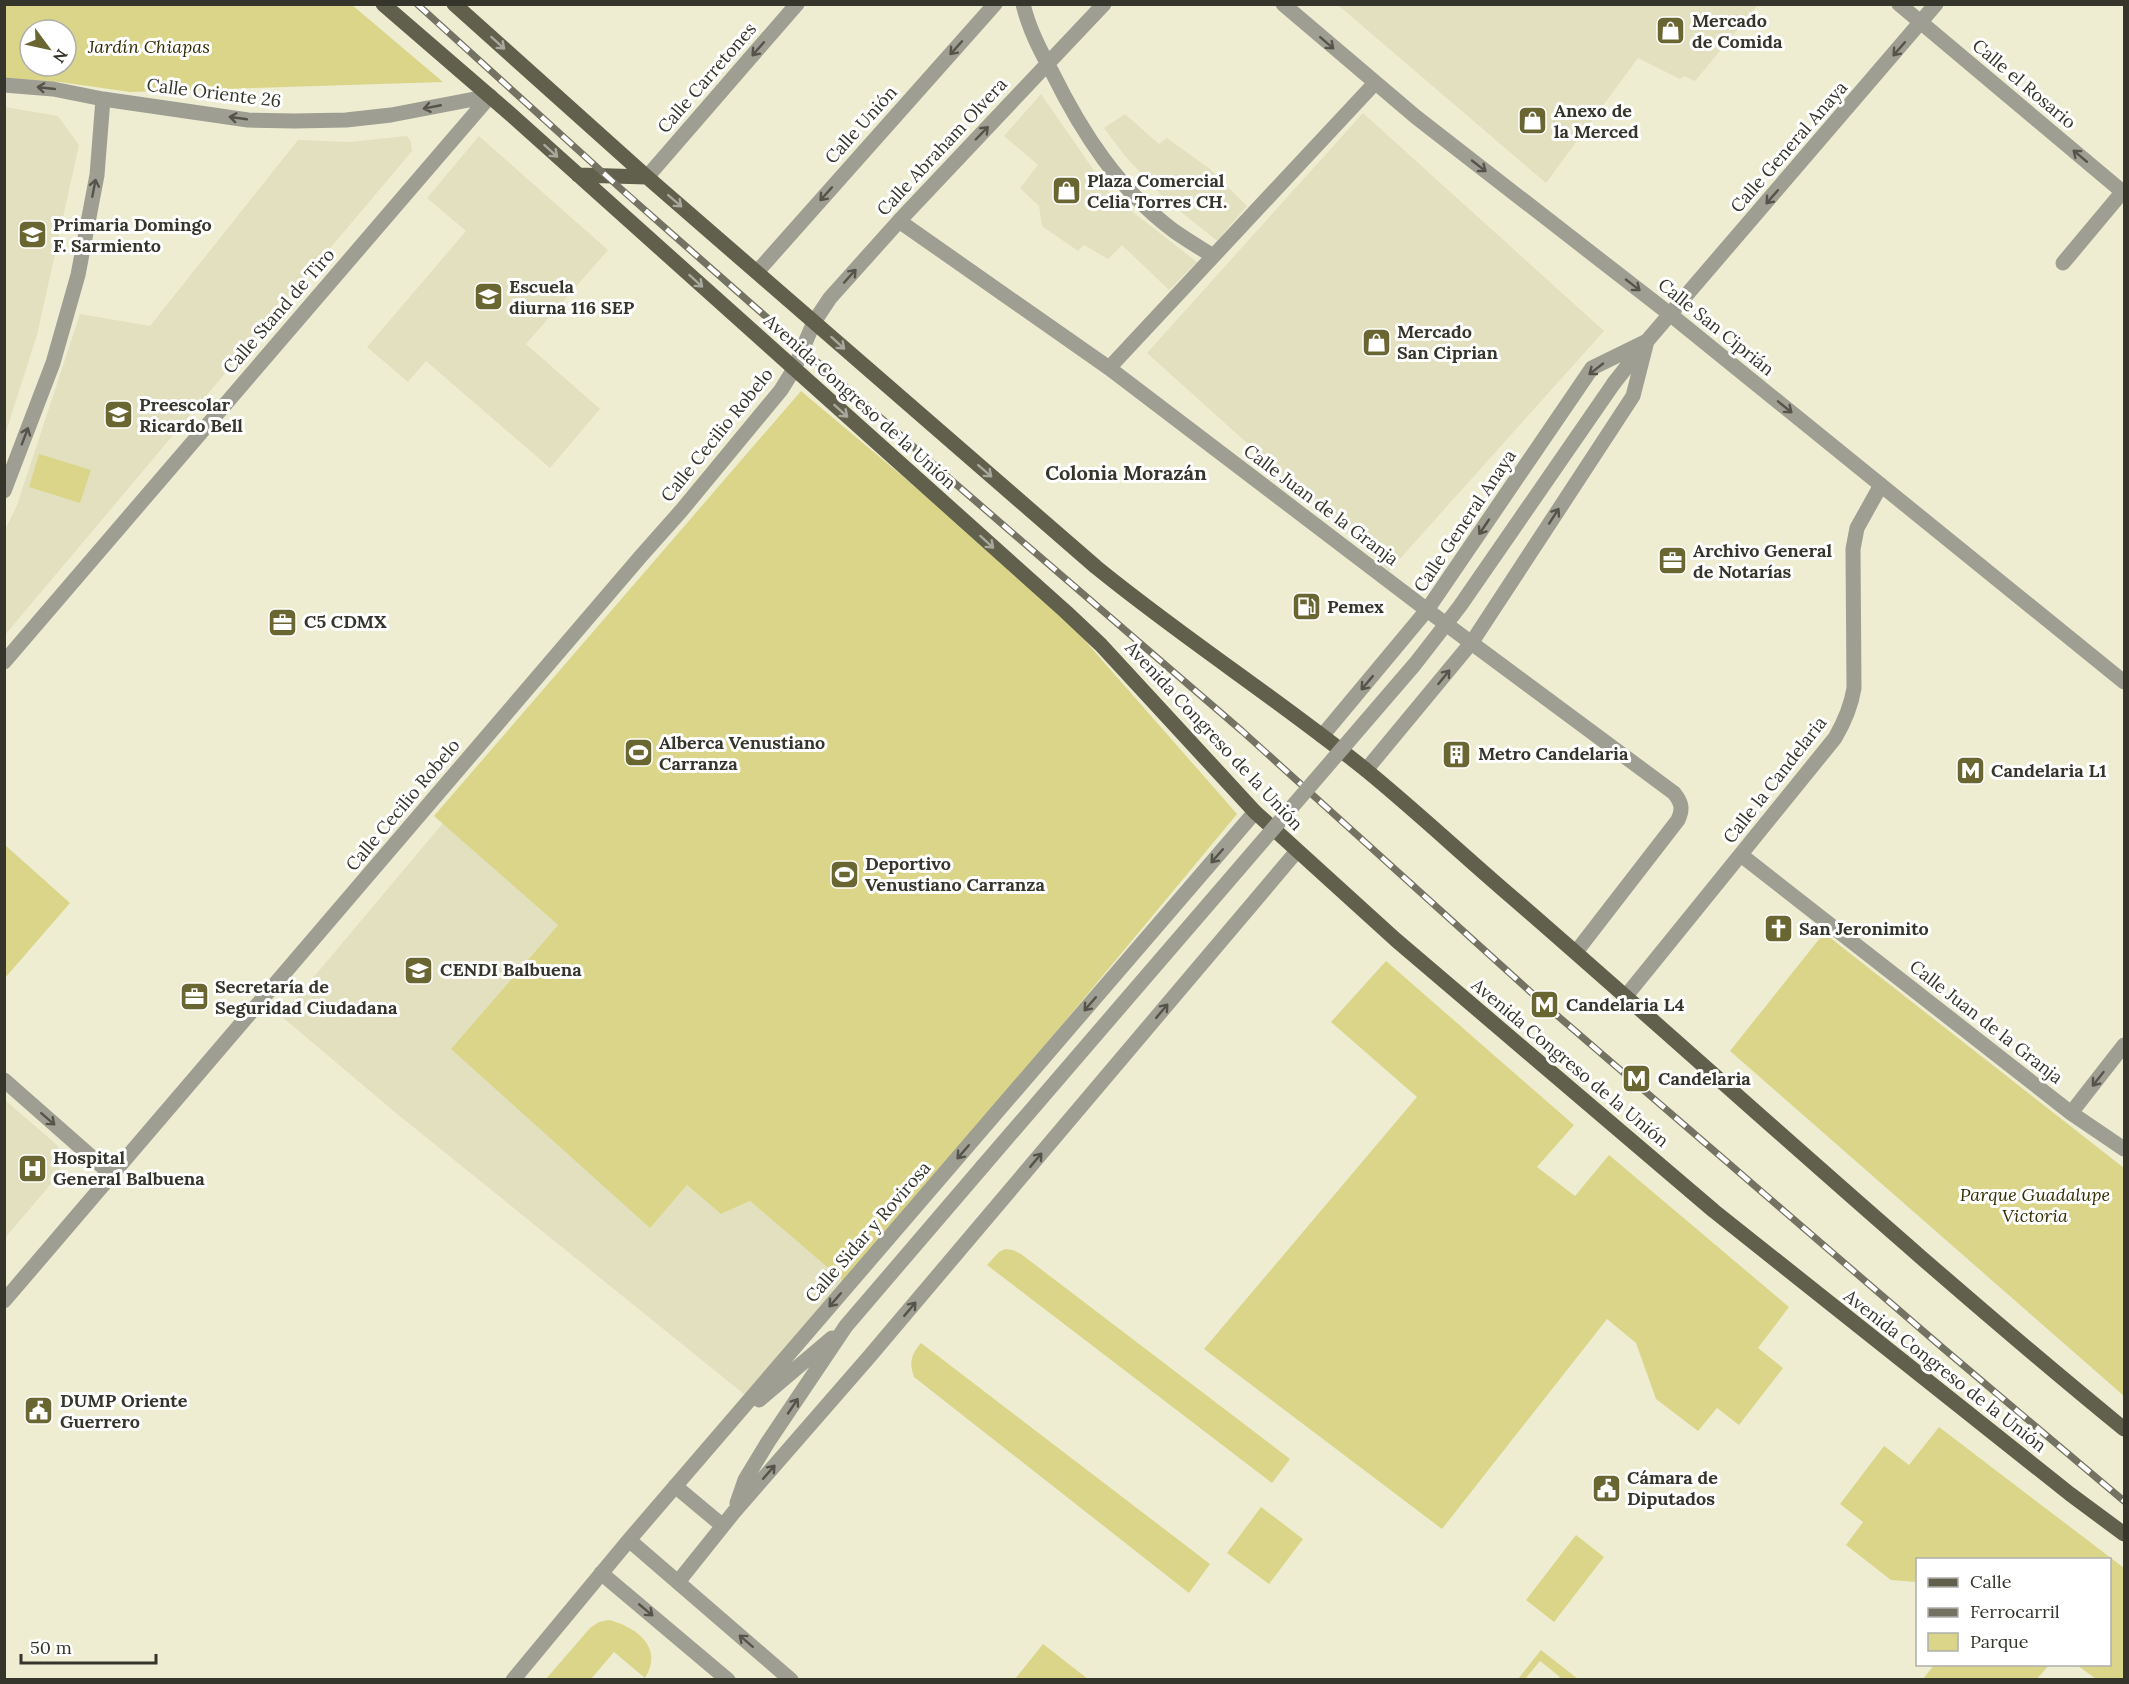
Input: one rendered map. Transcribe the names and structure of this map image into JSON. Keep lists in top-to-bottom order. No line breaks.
{"streets":{"main road":["Avenida Congreso de la Unión"],"street":["Calle Carretones","Calle el Rosario","Calle Oriente 26","Calle Unión","Calle Abraham Olvera","Calle General Anaya","Calle Stand de Tiro","Calle San Ciprián","Calle Cecilio Robelo","Calle Juan de la Granja","Calle la Candelaria","Calle Sidar y Rovirosa"]},"crossings":[["Calle Carretones","Avenida Congreso de la Unión"],["Calle el Rosario","Calle General Anaya"],["Calle Oriente 26","Calle Stand de Tiro"],["Calle Oriente 26","Avenida Congreso de la Unión"],["Calle Unión","Avenida Congreso de la Unión"],["Calle Abraham Olvera","Avenida Congreso de la Unión"],["Calle Abraham Olvera","Calle Cecilio Robelo"],["Calle Abraham Olvera","Calle Juan de la Granja"],["Calle General Anaya","Calle San Ciprián"],["Calle General Anaya","Avenida Congreso de la Unión"],["Calle General Anaya","Calle Juan de la Granja"],["Calle Stand de Tiro","Avenida Congreso de la Unión"],["Calle San Ciprián","Calle la Candelaria"],["Avenida Congreso de la Unión","Calle Cecilio Robelo"],["Avenida Congreso de la Unión","Calle Juan de la Granja"],["Avenida Congreso de la Unión","Calle la Candelaria"],["Avenida Congreso de la Unión","Calle Sidar y Rovirosa"],["Calle Juan de la Granja","Calle la Candelaria"]],"one_way":["Calle Carretones","Calle el Rosario","Calle Oriente 26","Calle Unión","Calle Abraham Olvera","Calle San Ciprián","Avenida Congreso de la Unión"],"districts":["Colonia Morazán"],"parks":["Jardín Chiapas","Parque Guadalupe Victoria"],"places":{"shop":["Mercado de Comida","Anexo de la Merced","Plaza Comercial Celia Torres CH.","Mercado San Ciprian"],"school or university":["Primaria Domingo F. Sarmiento","Escuela diurna 116 SEP","Preescolar Ricardo Bell","CENDI Balbuena"],"office":["Archivo General de Notarías","C5 CDMX","Secretaría de Seguridad Ciudadana"],"fuel station":["Pemex"],"sports":["Alberca Venustiano Carranza","Deportivo Venustiano Carranza"],"building":["Metro Candelaria"],"metro station":["Candelaria L1","Candelaria L4","Candelaria"],"church":["San Jeronimito"],"hospital":["Hospital General Balbuena"],"public building":["DUMP Oriente Guerrero","Cámara de Diputados"]},"legend":["Calle","Ferrocarril","Parque"],"scale_bar":"50 m","north":"bottom right"}
